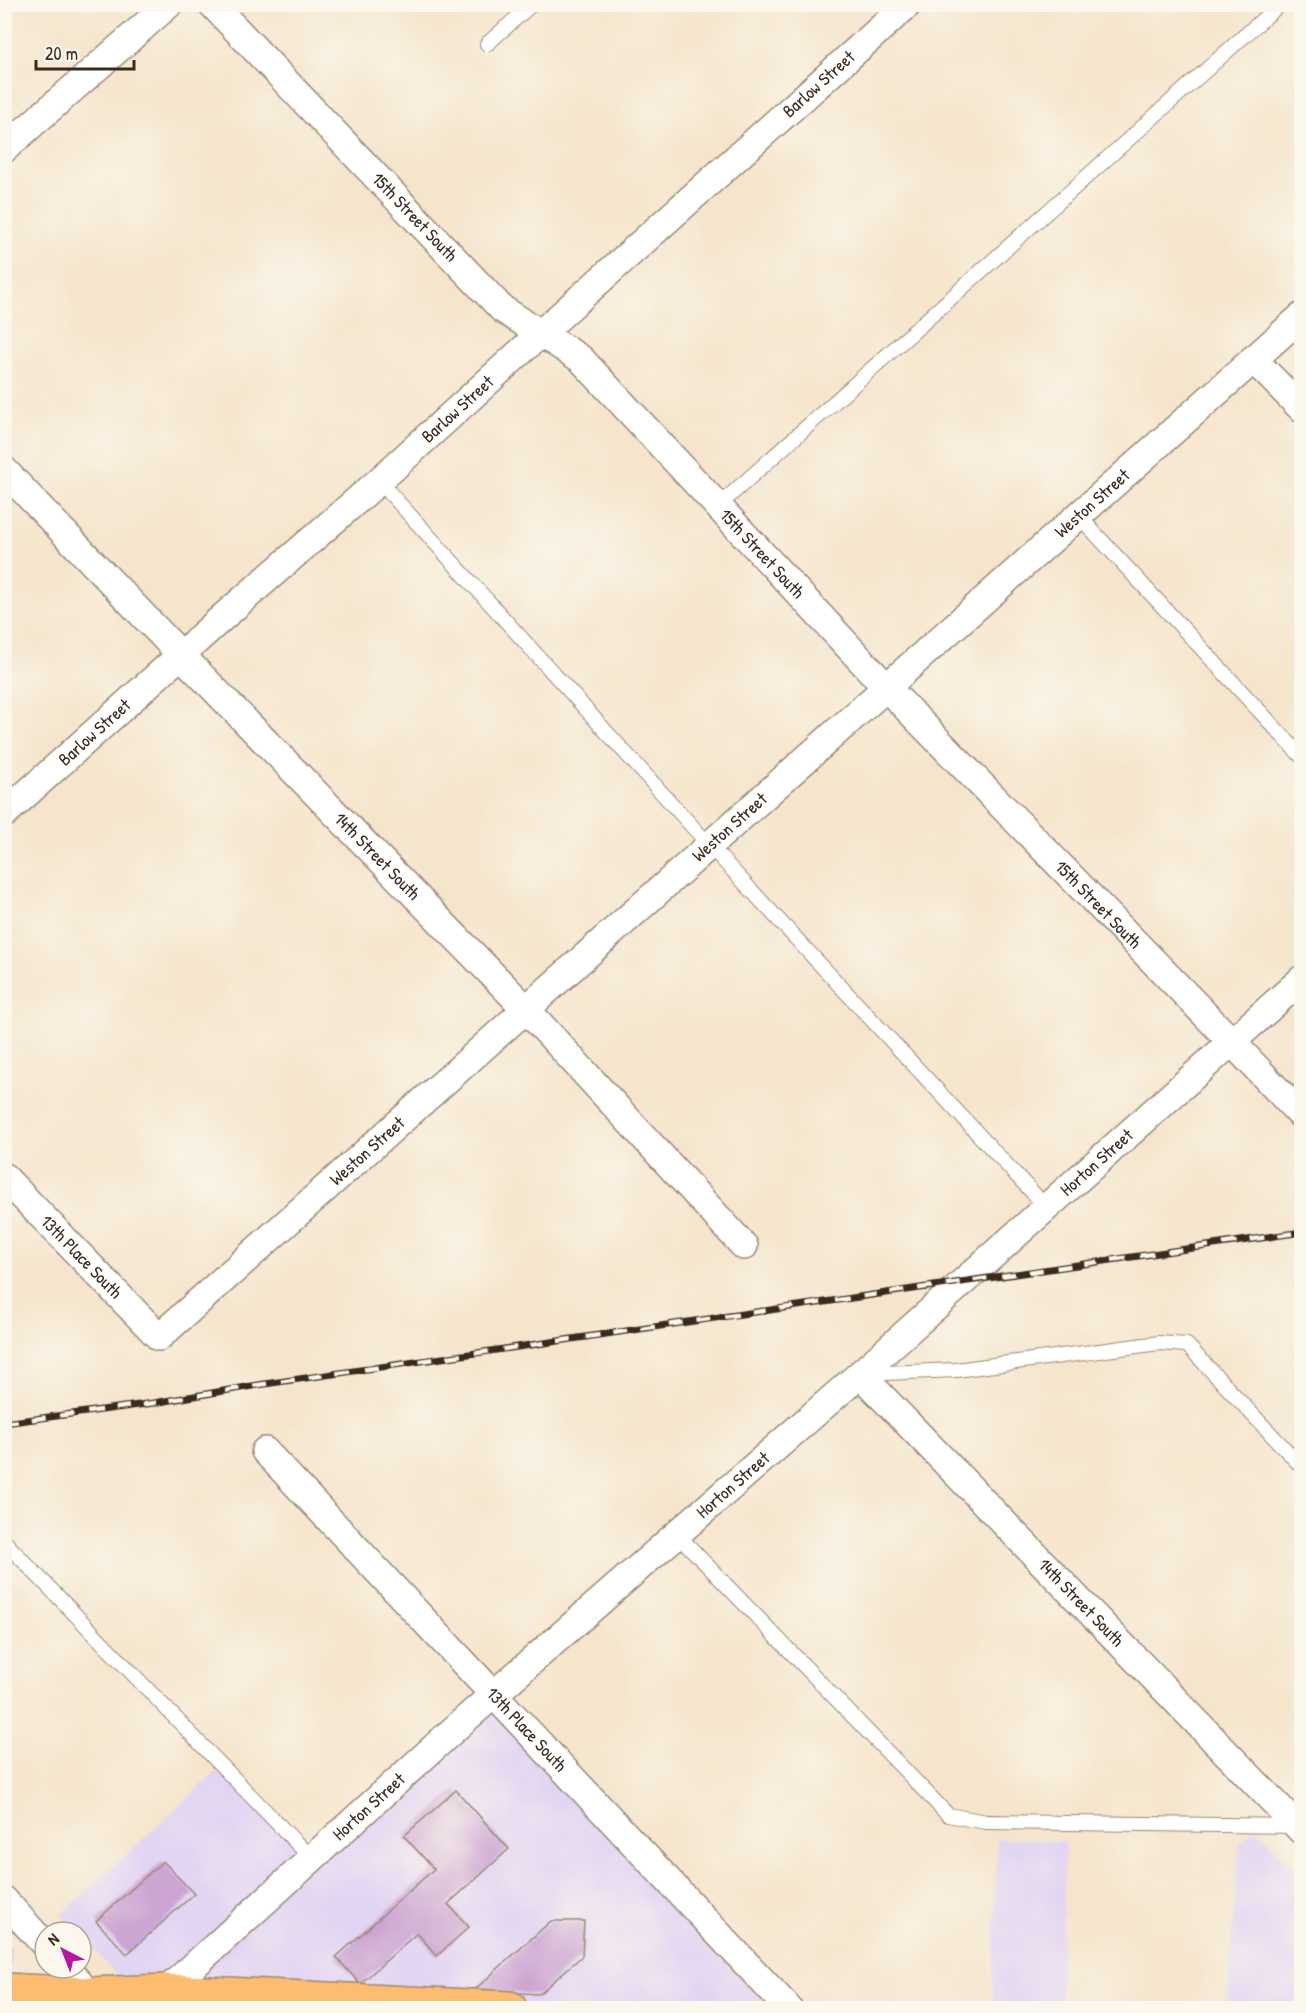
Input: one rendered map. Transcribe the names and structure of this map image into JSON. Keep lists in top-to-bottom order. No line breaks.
{"streets":{"street":["Barlow Street","15th Street South","Weston Street","14th Street South","Horton Street","13th Place South"]},"crossings":[["Barlow Street","15th Street South"],["Barlow Street","14th Street South"],["15th Street South","Weston Street"],["15th Street South","Horton Street"],["Weston Street","14th Street South"],["Weston Street","13th Place South"],["14th Street South","Horton Street"],["Horton Street","13th Place South"]],"scale_bar":"20 m","north":"top left"}
